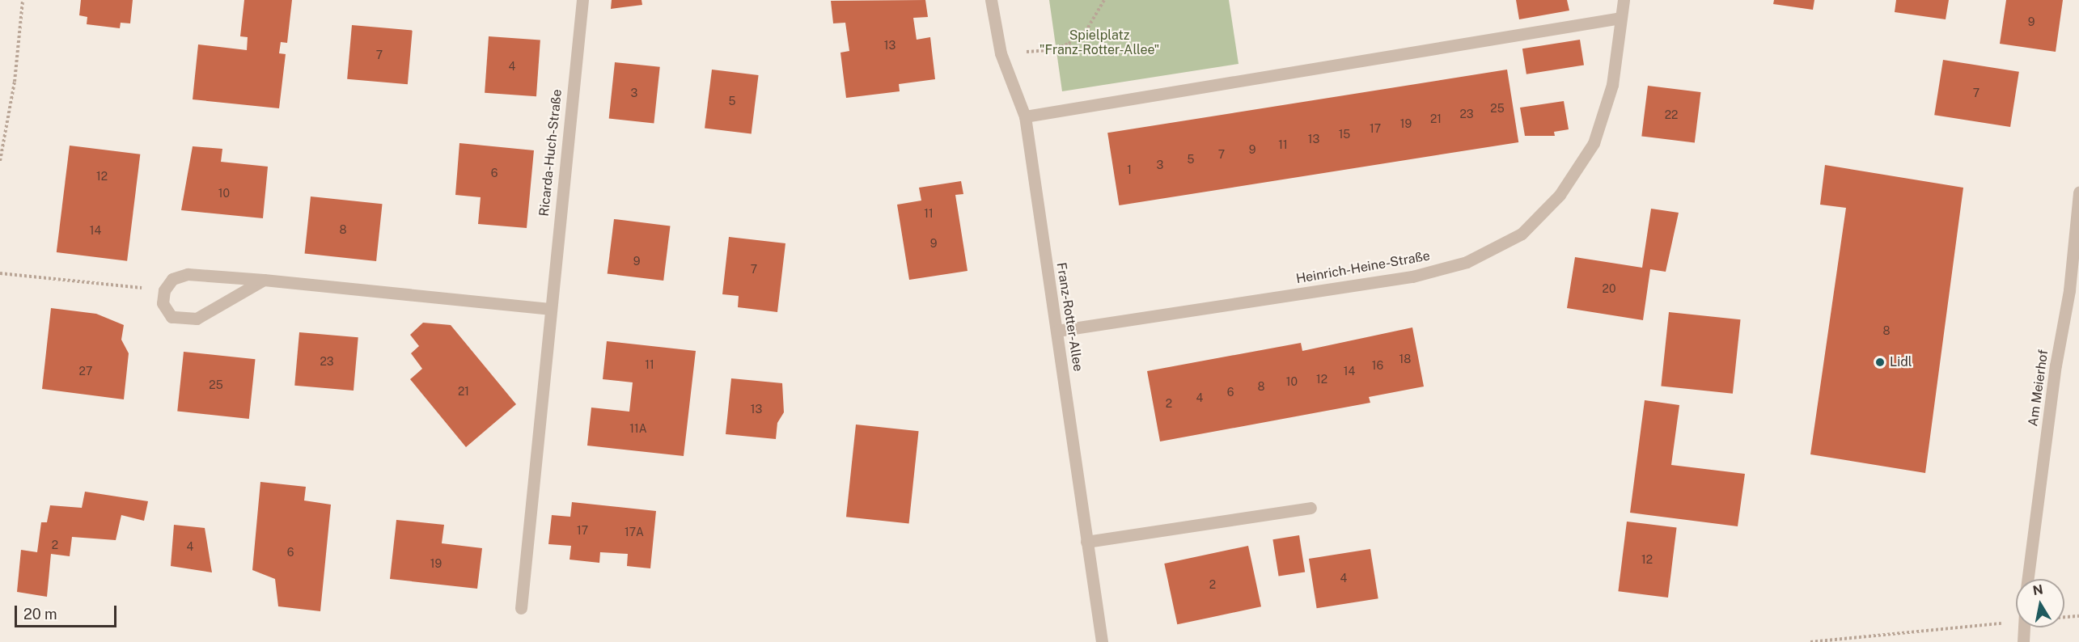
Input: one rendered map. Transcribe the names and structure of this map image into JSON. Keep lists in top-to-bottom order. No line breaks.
{"streets":{"street":["Ricarda-Huch-Straße","Heinrich-Heine-Straße","Franz-Rotter-Allee","Am Meierhof"]},"crossings":[["Heinrich-Heine-Straße","Franz-Rotter-Allee"]],"parks":["Spielplatz \"Franz-Rotter-Allee\""],"places":["Lidl"],"house_numbers":["9","13","7","4","3","7","5","25","23","22","21","19","17","15","13","11","9","7","5","3","1","6","12","10","11","8","14","9","9","7","20","8","18","23","11","16","27","14","12","10","25","8","21","6","4","2","13","11A","17","17A","2","4","6","12","19","4","2"],"scale_bar":"20 m","north":"top"}
